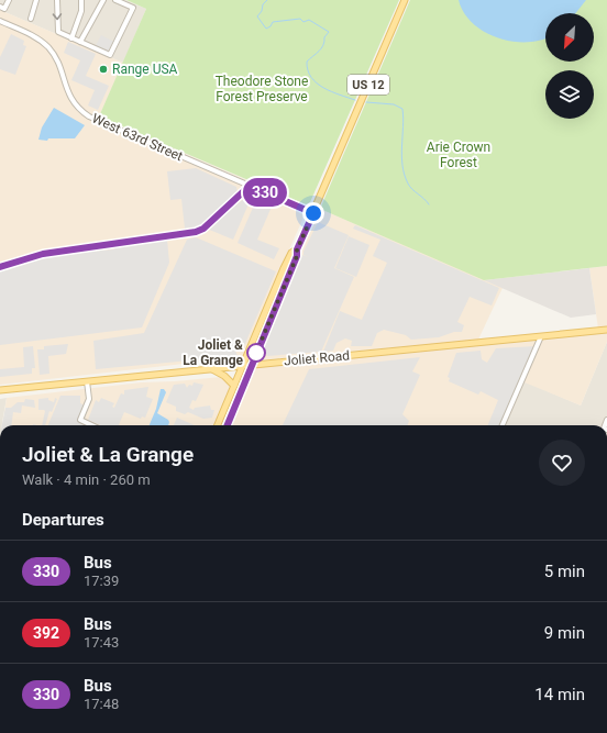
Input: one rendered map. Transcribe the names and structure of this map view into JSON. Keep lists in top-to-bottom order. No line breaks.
{"streets":{"main road":["US 12","Joliet Road"],"street":["West 63rd Street"]},"crossings":[["US 12","West 63rd Street"],["US 12","Joliet Road"]],"parks":["Theodore Stone Forest Preserve","Arie Crown Forest"],"places":["Range USA","Joliet & La Grange"],"lines":["bus line 330"],"north":"bottom left","page":{"on_map":"330","heading":[["Joliet & La Grange","Walk · 4 min · 260 m"],"Departures"],"list":[{"mark":"330","name":"Bus","note":"17:39","value":"5 min"},{"mark":"392","name":"Bus","note":"17:43","value":"9 min"},{"mark":"330","name":"Bus","note":"17:48","value":"14 min"}]}}
